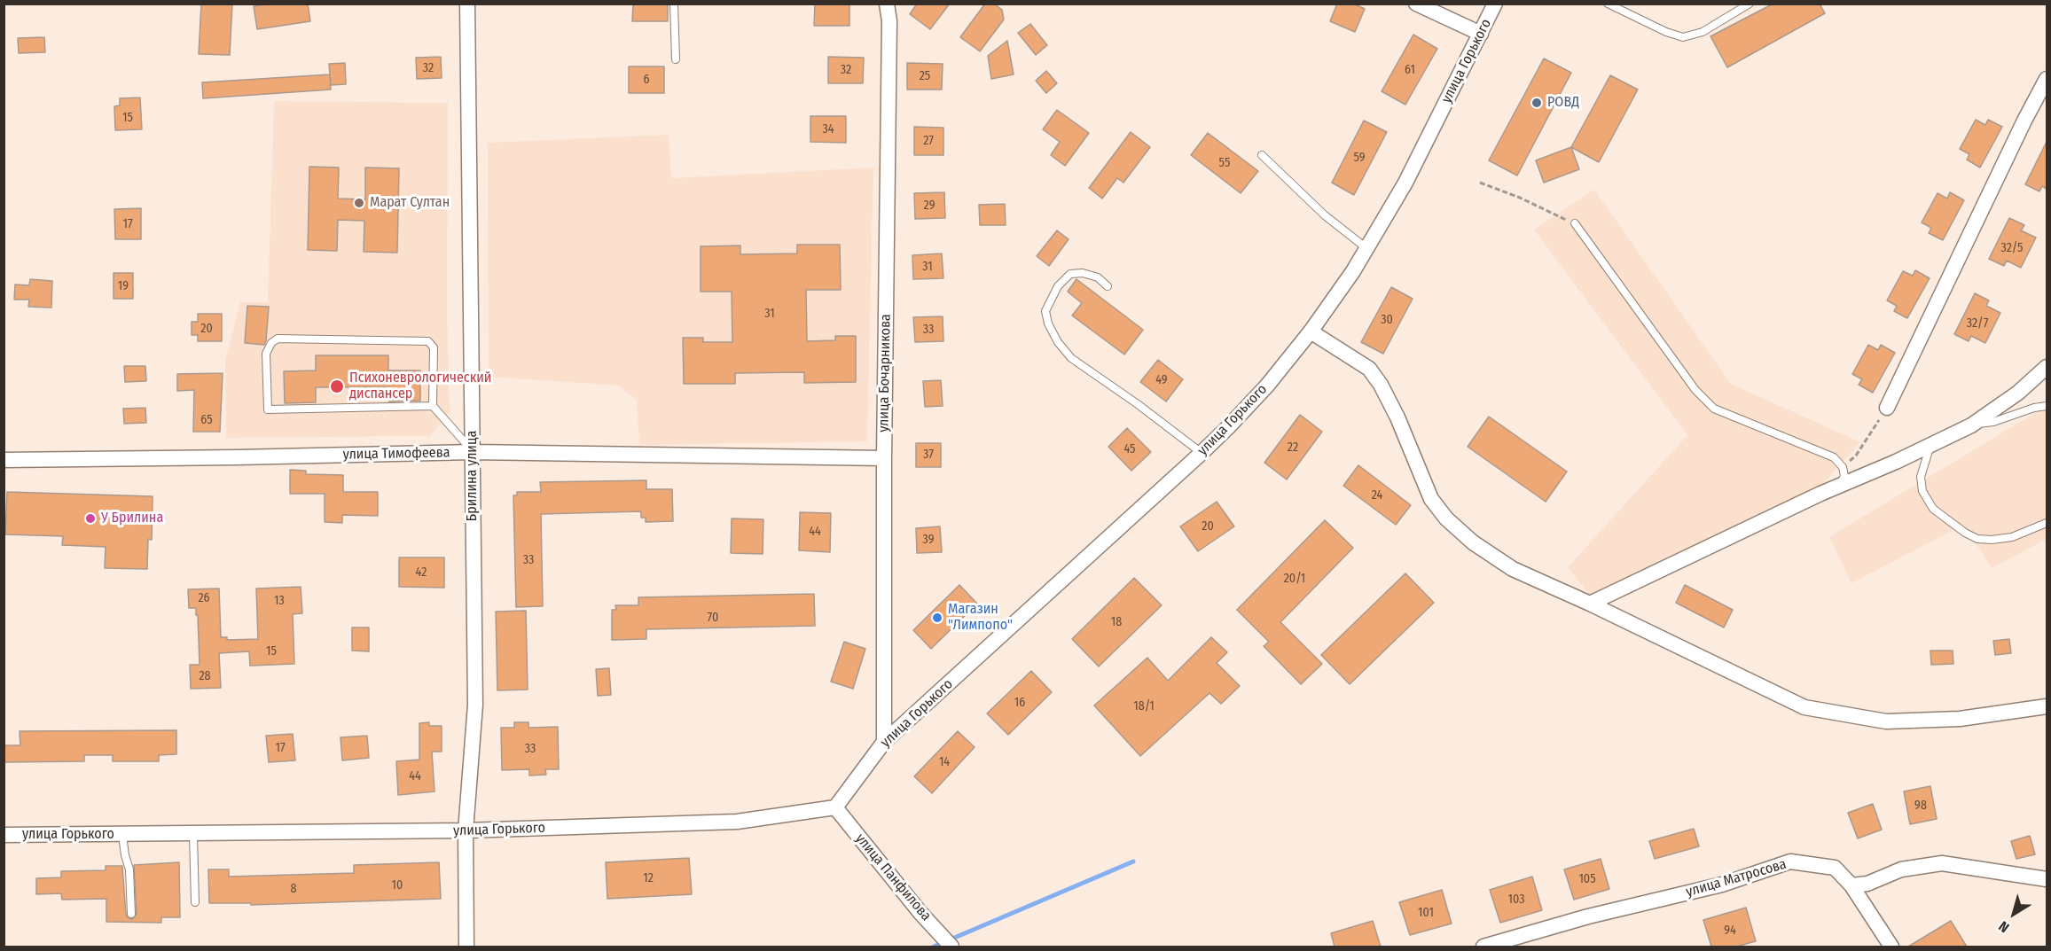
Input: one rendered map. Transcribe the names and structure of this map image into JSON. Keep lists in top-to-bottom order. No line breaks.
{"streets":{"street":["улица Горького","улица Бочарникова","улица Тимофеева","Брилина улица","улица Панфилова","улица Матросова"]},"crossings":[["улица Горького","улица Бочарникова"],["улица Горького","Брилина улица"],["улица Горького","улица Панфилова"],["улица Бочарникова","улица Тимофеева"],["улица Тимофеева","Брилина улица"]],"places":["РОВД","Марат Султан","Психоневрологический диспансер","У Брилина","Магазин \"Лимпопо\""],"house_numbers":["32","32","61","25","6","15","34","27","59","55","29","17","32/5","31","19","31","30","32/7","20","33","49","65","22","45","37","24","20","44","39","33","42","20/1","26","13","70","18","15","28","16","18/1","17","33","14","44","98","12","105","10","8","103","101","94"],"north":"bottom left"}
